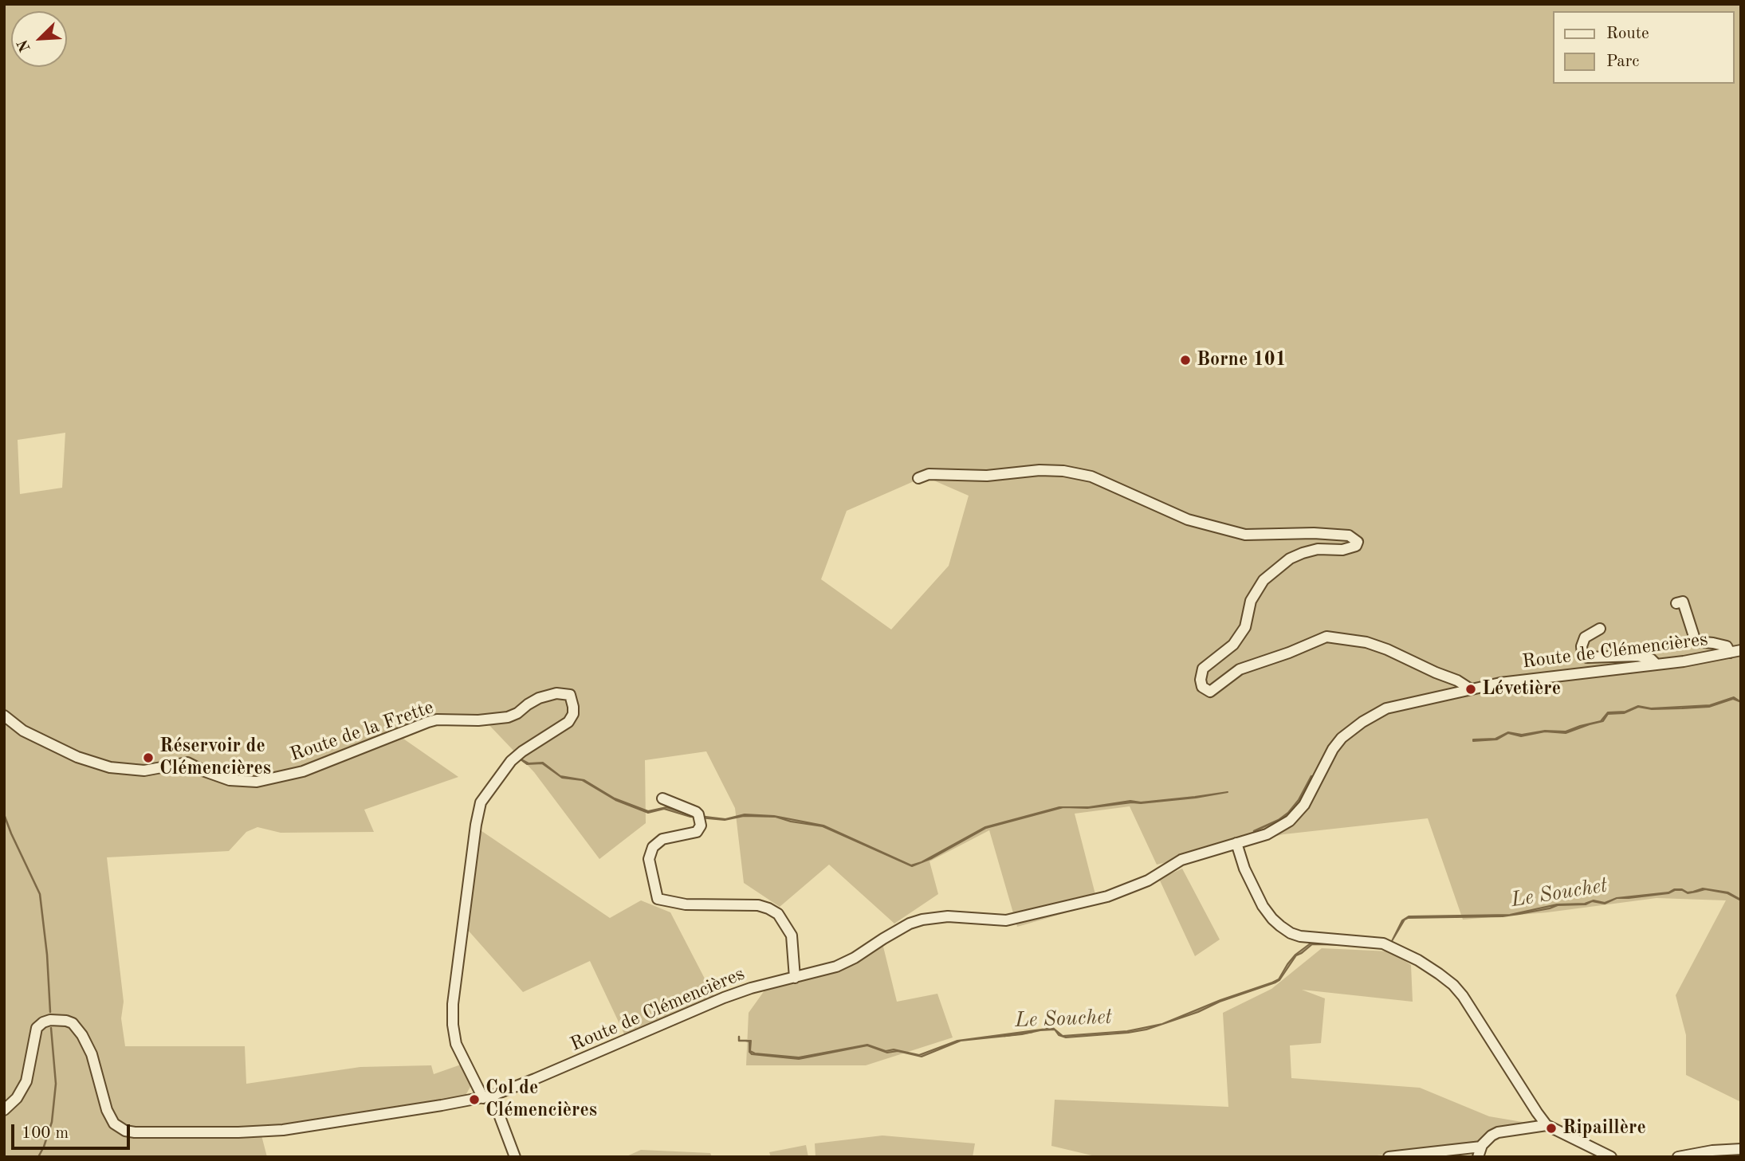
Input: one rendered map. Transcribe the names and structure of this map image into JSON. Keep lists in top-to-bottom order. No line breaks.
{"streets":{"street":["Route de Clémencières","Route de la Frette"]},"crossings":[["Route de Clémencières","Route de la Frette"]],"water":["Le Souchet"],"places":["Borne 101","Lévetière","Réservoir de Clémencières","Col de Clémencières","Ripaillère"],"legend":["Route","Parc"],"scale_bar":"100 m","north":"bottom left"}
